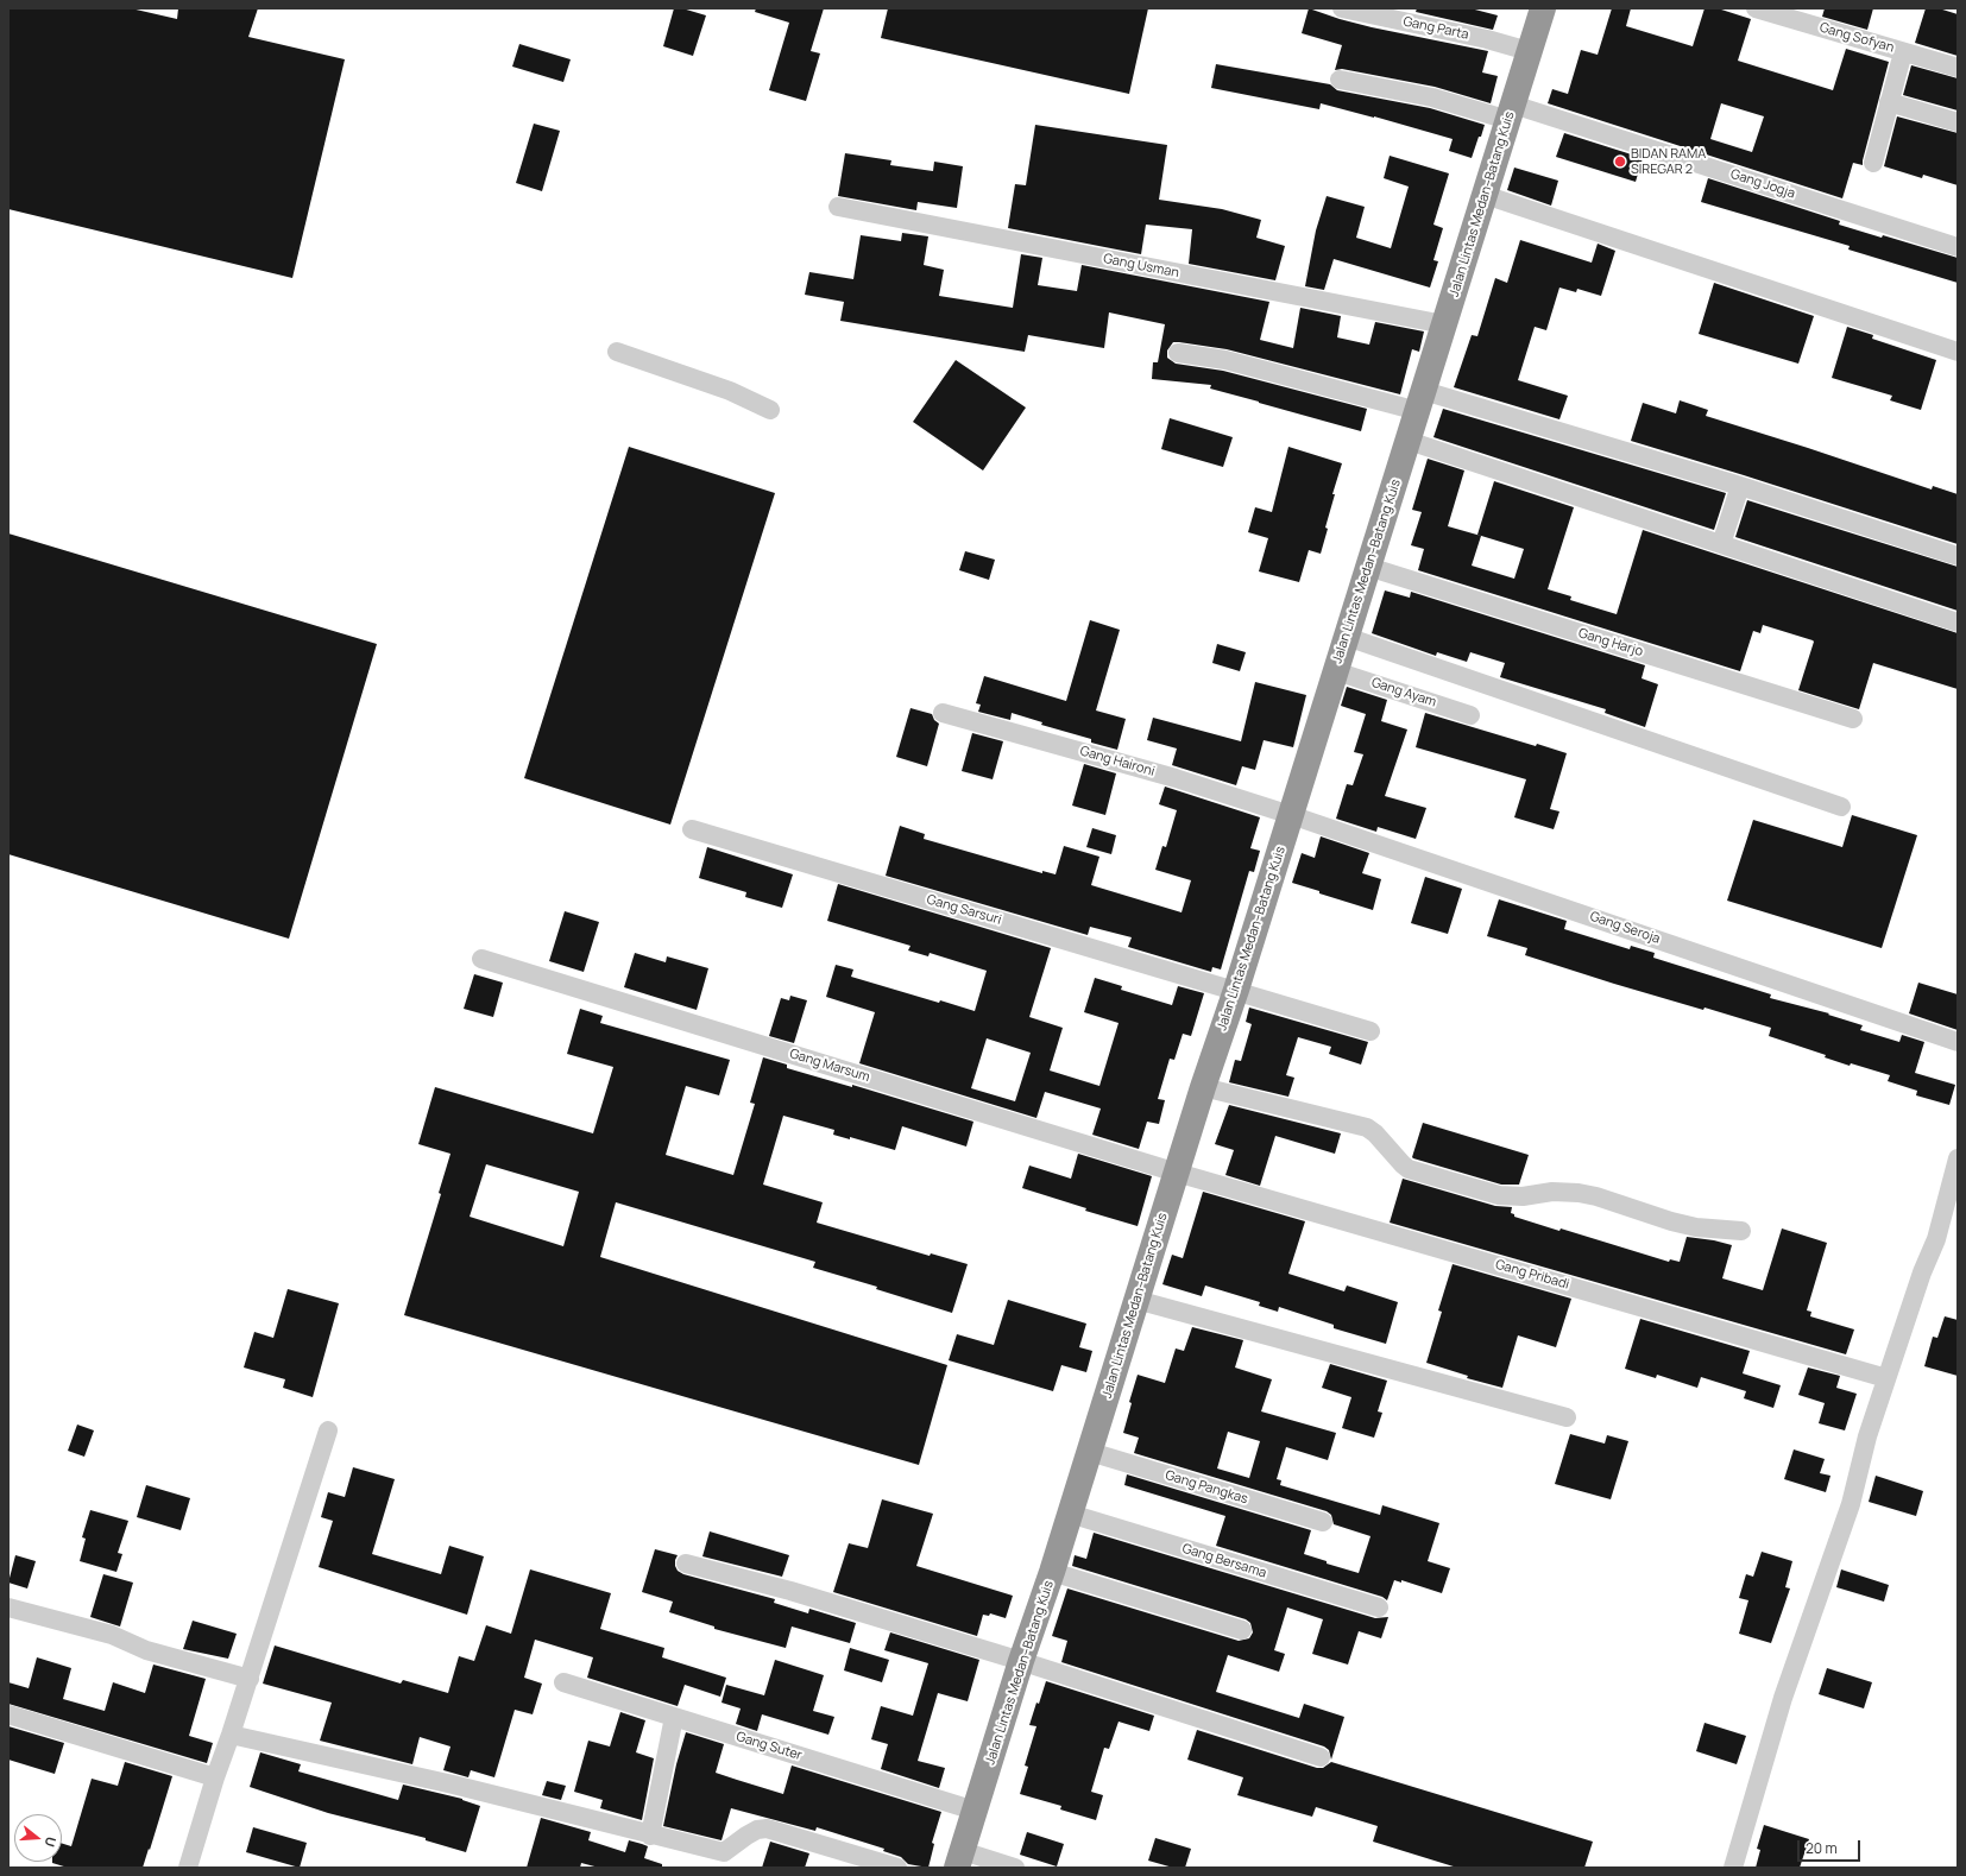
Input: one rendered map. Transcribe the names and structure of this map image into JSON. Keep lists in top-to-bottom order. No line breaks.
{"streets":{"highway":["Jalan Lintas Medan–Batang Kuis"],"street":["Gang Parta","Gang Sofyan","Gang Jogja","Gang Usman","Gang Harjo","Gang Ayam","Gang Haironi","Gang Sarsuri","Gang Seroja","Gang Marsum","Gang Pribadi","Gang Pangkas","Gang Bersama","Gang Suter"]},"crossings":[["Gang Parta","Jalan Lintas Medan–Batang Kuis"],["Gang Jogja","Jalan Lintas Medan–Batang Kuis"],["Jalan Lintas Medan–Batang Kuis","Gang Usman"],["Jalan Lintas Medan–Batang Kuis","Gang Harjo"],["Jalan Lintas Medan–Batang Kuis","Gang Ayam"],["Jalan Lintas Medan–Batang Kuis","Gang Haironi"],["Jalan Lintas Medan–Batang Kuis","Gang Sarsuri"],["Jalan Lintas Medan–Batang Kuis","Gang Seroja"],["Jalan Lintas Medan–Batang Kuis","Gang Marsum"],["Jalan Lintas Medan–Batang Kuis","Gang Pribadi"],["Jalan Lintas Medan–Batang Kuis","Gang Pangkas"],["Jalan Lintas Medan–Batang Kuis","Gang Bersama"],["Jalan Lintas Medan–Batang Kuis","Gang Suter"],["Gang Haironi","Gang Seroja"],["Gang Marsum","Gang Pribadi"]],"places":["BIDAN RAMA SIREGAR 2"],"scale_bar":"20 m","north":"right"}
